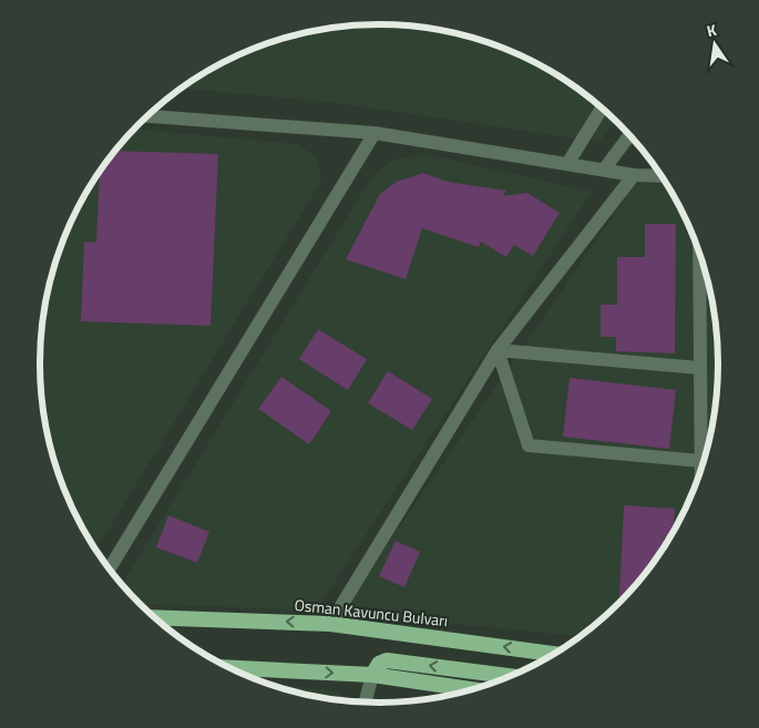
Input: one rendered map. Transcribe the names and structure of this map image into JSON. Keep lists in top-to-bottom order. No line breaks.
{"streets":{"highway":["Osman Kavuncu Bulvarı"]},"north":"top"}
